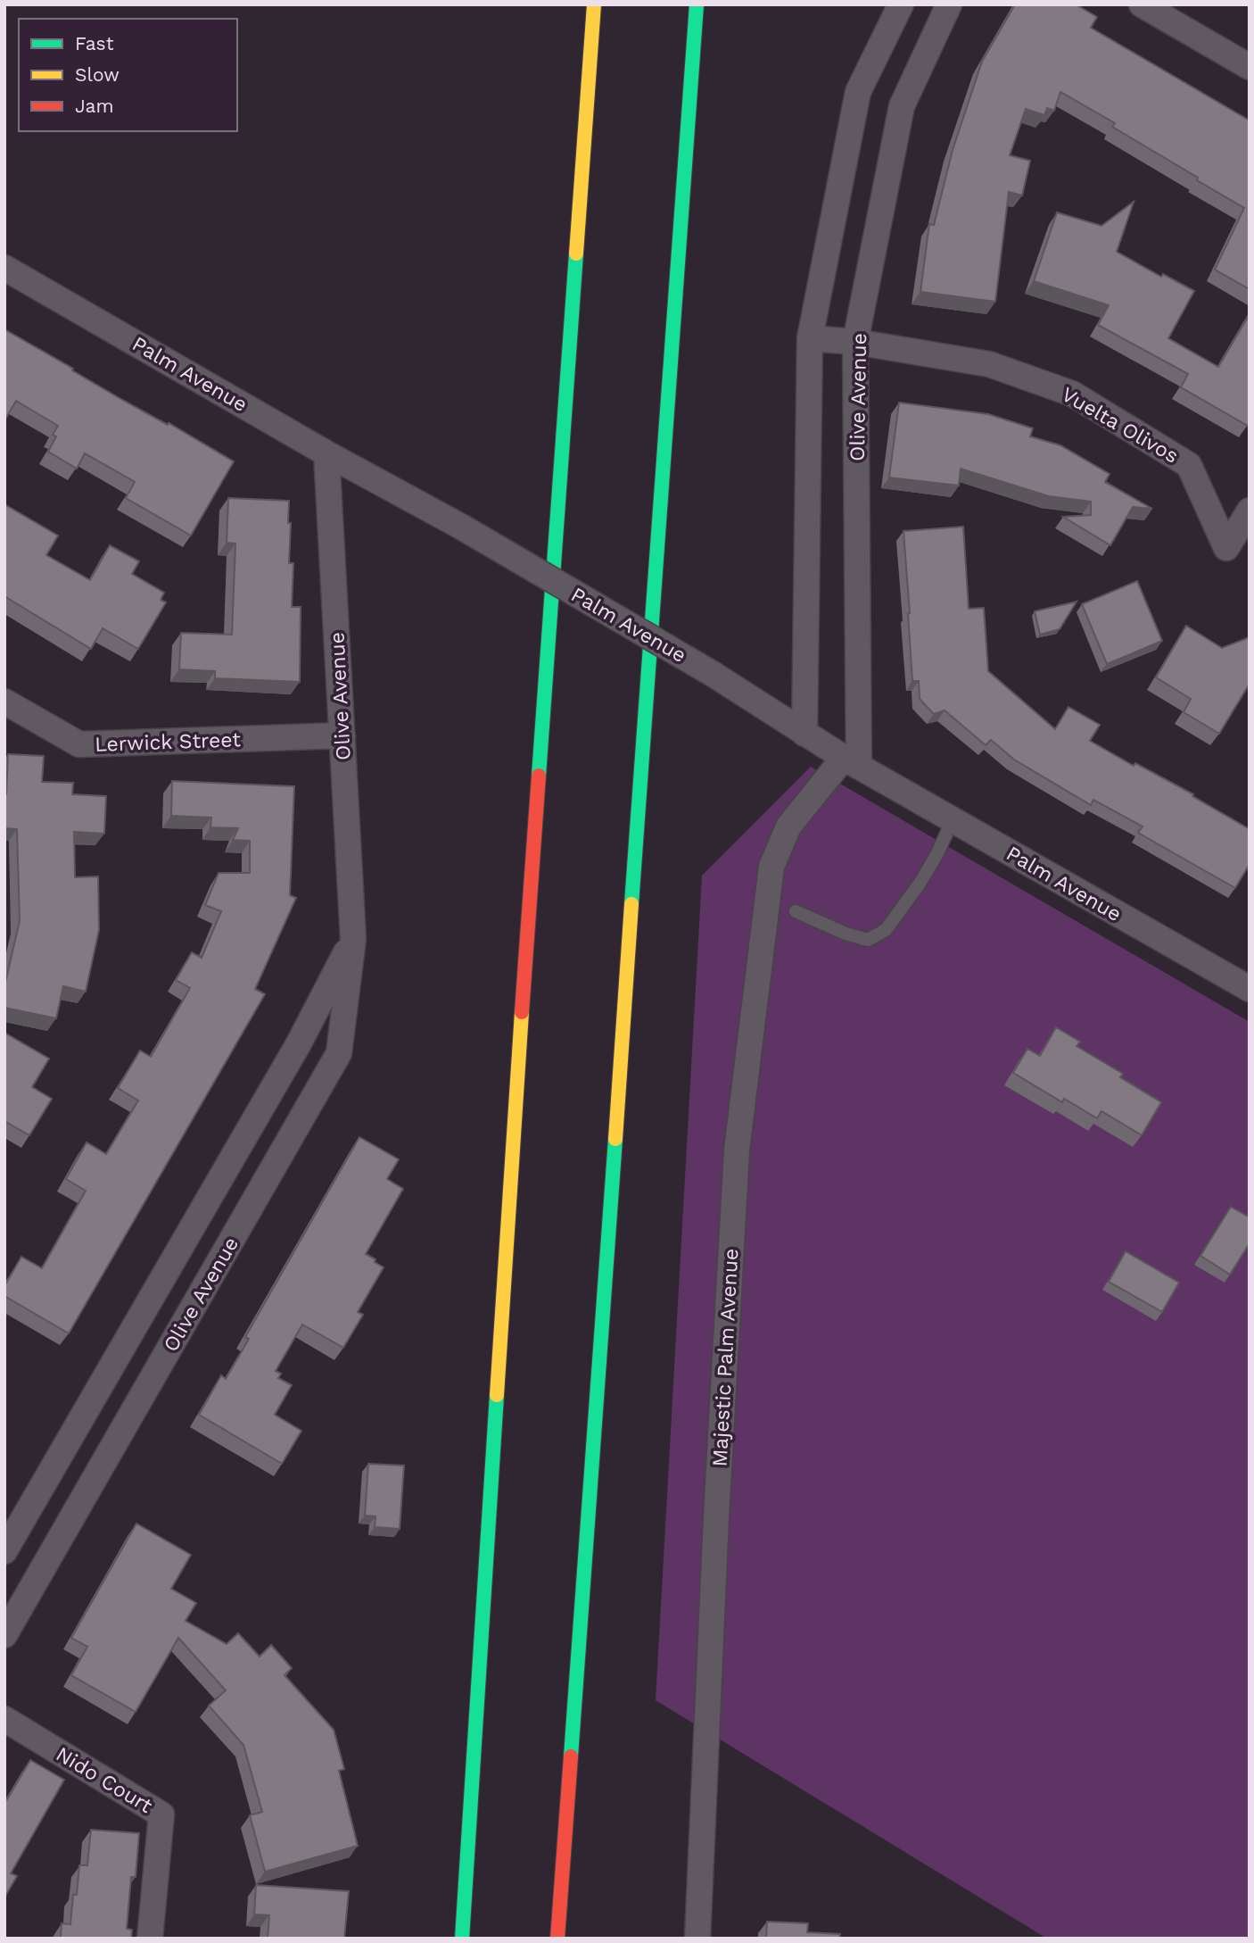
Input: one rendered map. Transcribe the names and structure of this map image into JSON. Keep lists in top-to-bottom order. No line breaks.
{"streets":{"street":["Palm Avenue","Olive Avenue","Vuelta Olivos","Lerwick Street","Majestic Palm Avenue","Nido Court"]},"crossings":[["Palm Avenue","Olive Avenue"],["Palm Avenue","Majestic Palm Avenue"],["Olive Avenue","Vuelta Olivos"],["Olive Avenue","Lerwick Street"],["Olive Avenue","Majestic Palm Avenue"]],"legend":["Fast","Slow","Jam"]}
